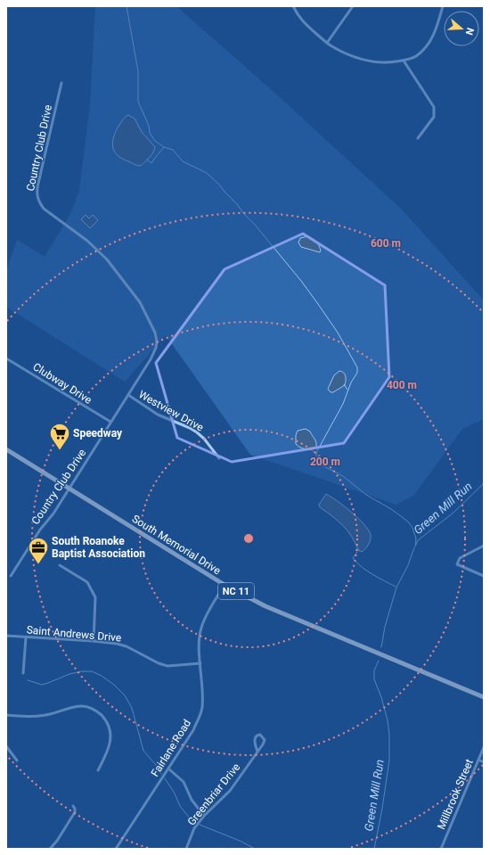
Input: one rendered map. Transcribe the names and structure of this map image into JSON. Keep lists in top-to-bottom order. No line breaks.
{"streets":{"main road":["South Memorial Drive","NC 11"],"street":["Country Club Drive","Clubway Drive","Westview Drive","Saint Andrews Drive","Fairlane Road","Greenbriar Drive","Millbrook Street"]},"crossings":[["Country Club Drive","Clubway Drive"],["Country Club Drive","Westview Drive"],["Country Club Drive","South Memorial Drive"],["South Memorial Drive","Fairlane Road"],["Saint Andrews Drive","Fairlane Road"]],"water":["Green Mill Run"],"places":{"supermarket":["Speedway"],"office":["South Roanoke Baptist Association"]},"north":"right","rings":["600 m","400 m","200 m"]}
